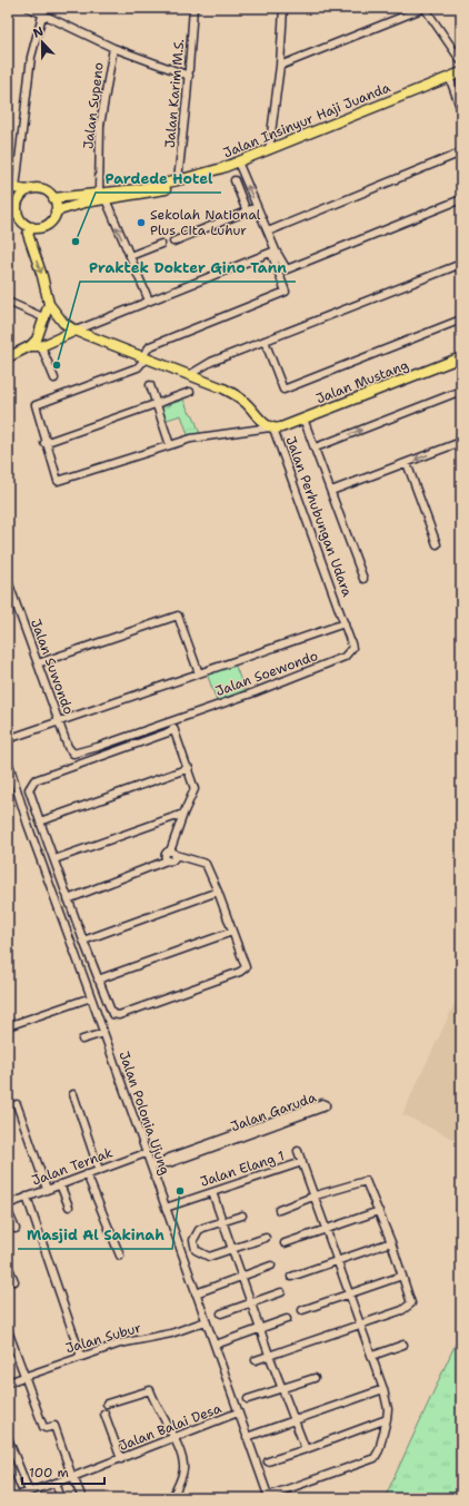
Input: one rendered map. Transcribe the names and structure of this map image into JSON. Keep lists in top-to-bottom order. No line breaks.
{"streets":{"main road":["Jalan Insinyur Haji Juanda","Jalan Mustang","Jalan Perhubungan Udara"],"street":["Jalan Karim M.S.","Jalan Supeno","Jalan Suwondo","Jalan Soewondo","Jalan Garuda","Jalan Polonia Ujung","Jalan Ternak","Jalan Elang 1","Jalan Subur","Jalan Balai Desa"]},"crossings":[["Jalan Karim M.S.","Jalan Insinyur Haji Juanda"],["Jalan Supeno","Jalan Insinyur Haji Juanda"],["Jalan Mustang","Jalan Perhubungan Udara"],["Jalan Perhubungan Udara","Jalan Soewondo"],["Jalan Suwondo","Jalan Soewondo"],["Jalan Garuda","Jalan Polonia Ujung"],["Jalan Polonia Ujung","Jalan Ternak"],["Jalan Polonia Ujung","Jalan Elang 1"],["Jalan Polonia Ujung","Jalan Subur"],["Jalan Polonia Ujung","Jalan Balai Desa"]],"places":["Sekolah National Plus Cita Luhur","Pardede Hotel","Praktek Dokter Gino Tann","Masjid Al Sakinah"],"scale_bar":"100 m","north":"top"}
